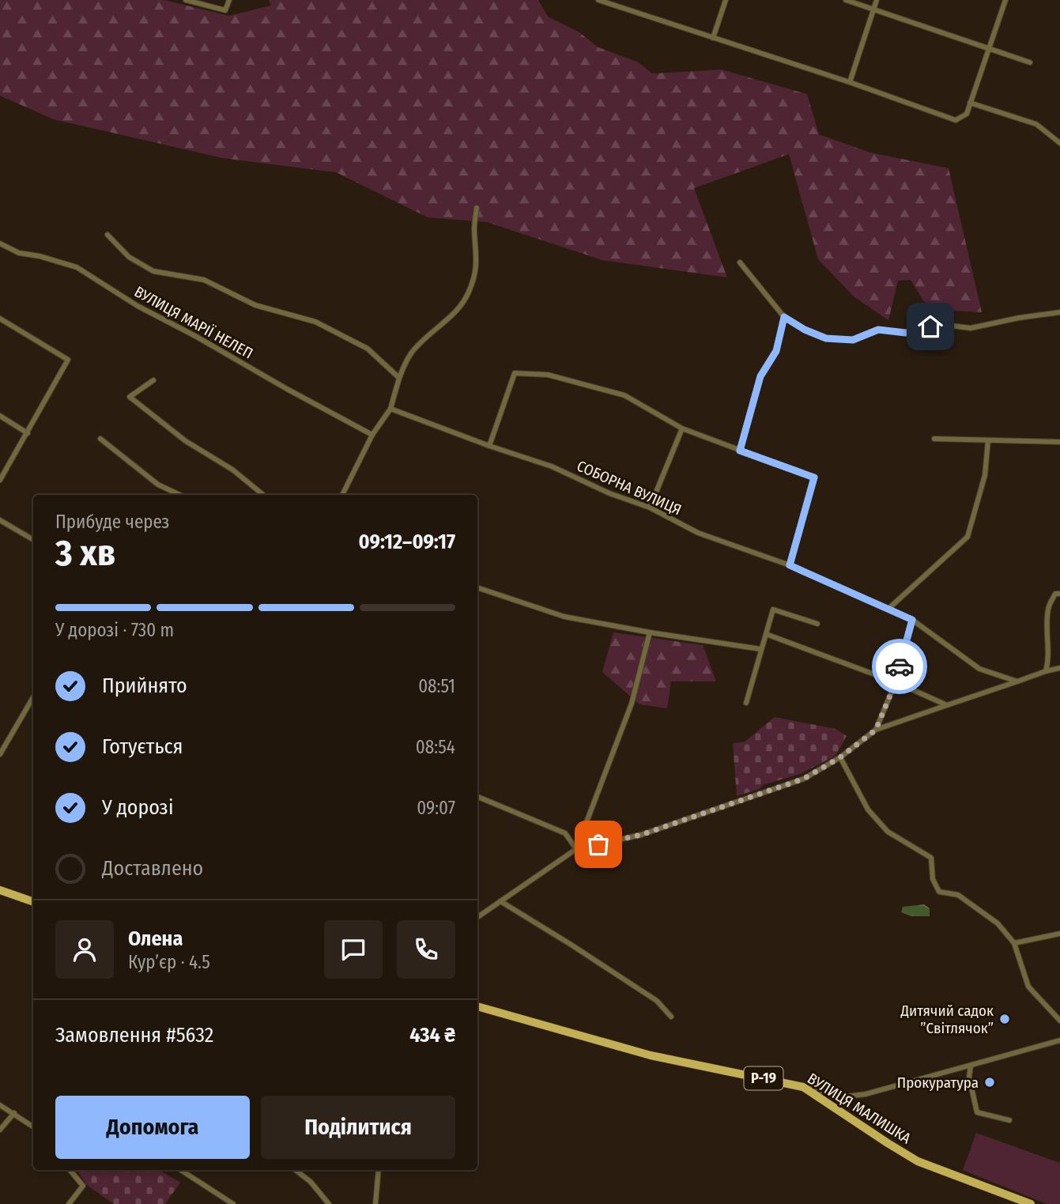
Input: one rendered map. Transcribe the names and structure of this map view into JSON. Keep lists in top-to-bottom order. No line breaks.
{"streets":{"main road":["Р-19","ВУЛИЦЯ МАЛИШКА"],"street":["ВУЛИЦЯ МАРІЇ НЕЛЕП","СОБОРНА ВУЛИЦЯ"]},"places":["Дитячий садок ”Світлячок”","Прокуратура"],"page":{"heading":["3 хв","Прибуде через","09:12–09:17"],"panel":["Олена","Кур’єр · 4.5","Замовлення #5632","434 ₴"],"bar":"У дорозі · 730 m","list":[["Прийнято","08:51"],["Готується","08:54"],["У дорозі","09:07"],"Доставлено"],"buttons":["Допомога","Поділитися"]}}
